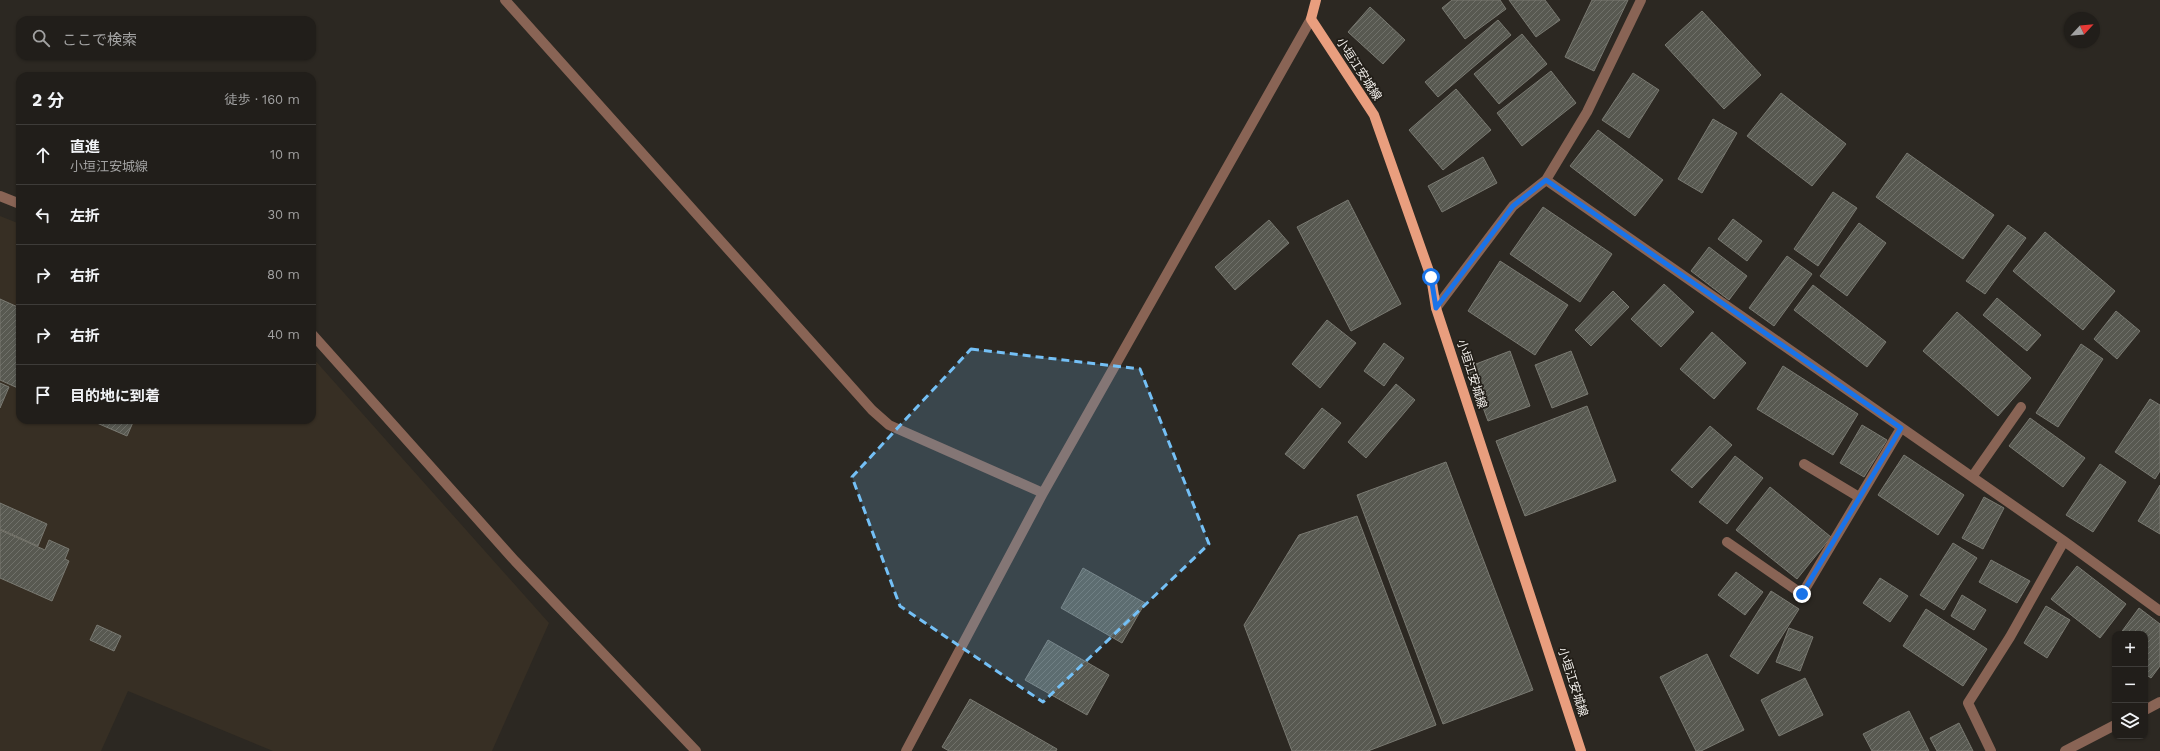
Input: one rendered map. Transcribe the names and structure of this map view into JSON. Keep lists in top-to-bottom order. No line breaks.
{"streets":{"main road":["小垣江安城線"]},"north":"top right","page":{"search":"ここで検索","heading":["2 分","徒歩 · 160 m"],"list":[["直進","小垣江安城線","10 m"],["左折","30 m"],["右折","80 m"],["右折","40 m"],"目的地に到着"],"map_buttons":["+","−"]}}
